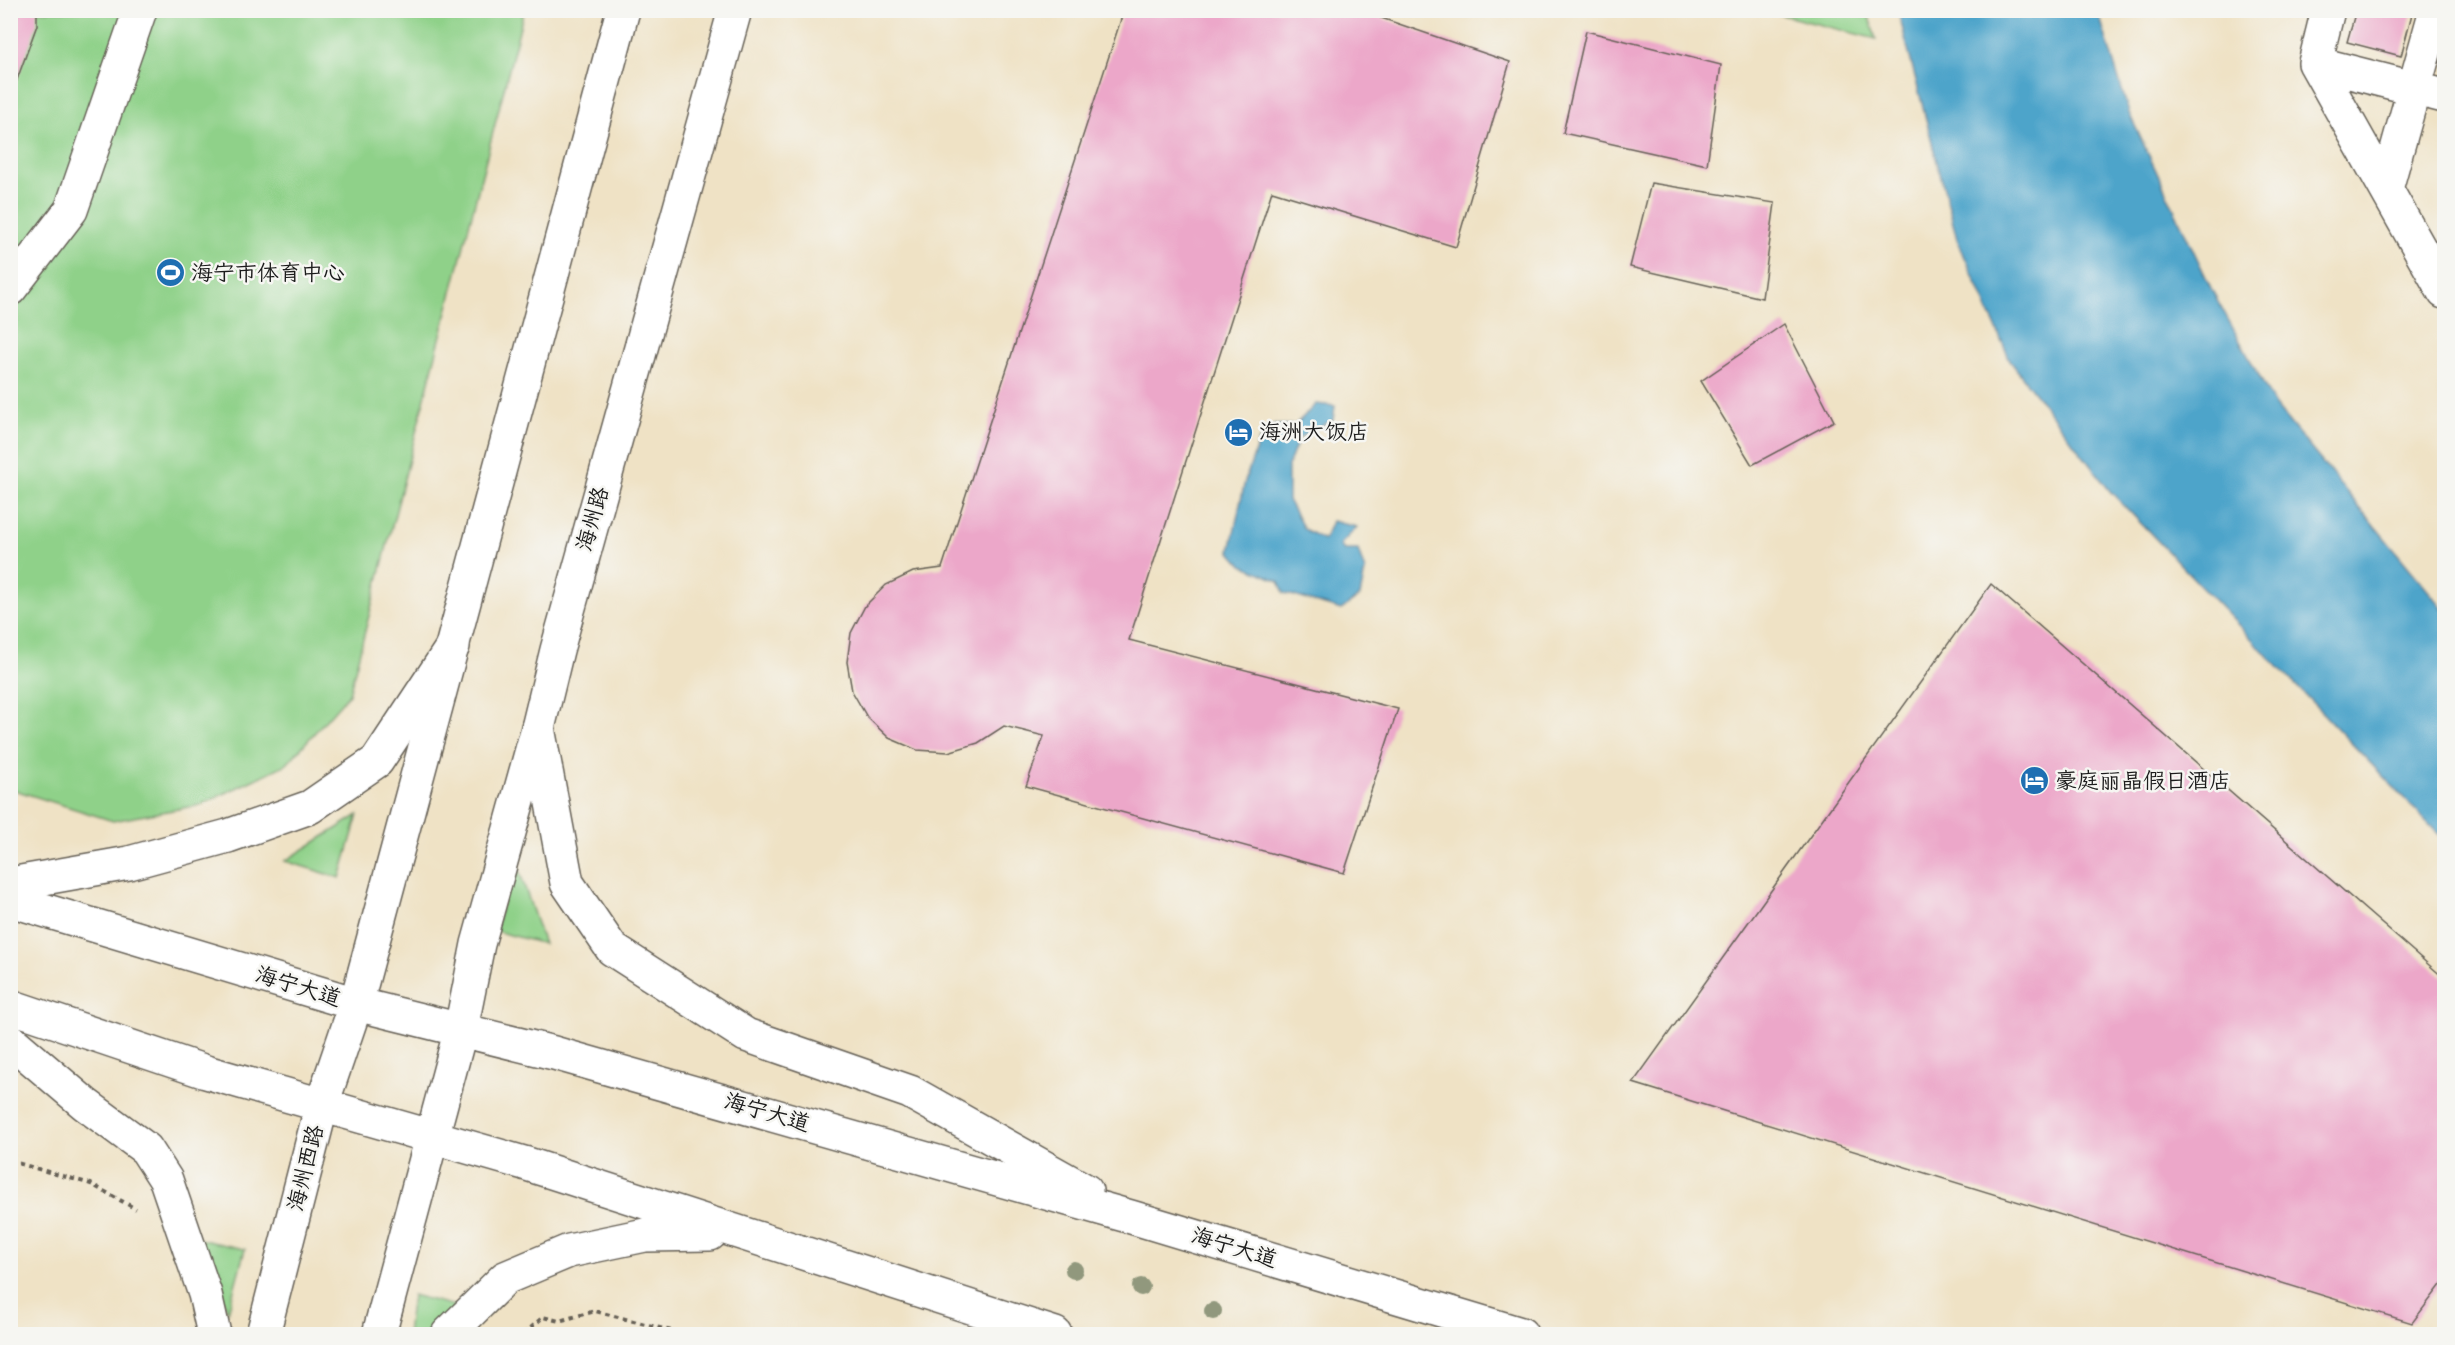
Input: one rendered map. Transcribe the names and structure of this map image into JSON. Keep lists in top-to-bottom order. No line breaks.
{"streets":{"main road":["海州路","海宁大道","海州西路"]},"crossings":[["海州路","海宁大道"],["海宁大道","海州西路"]],"places":{"sports":["海宁市体育中心"],"hotel":["海洲大饭店","豪庭丽晶假日酒店"]}}
